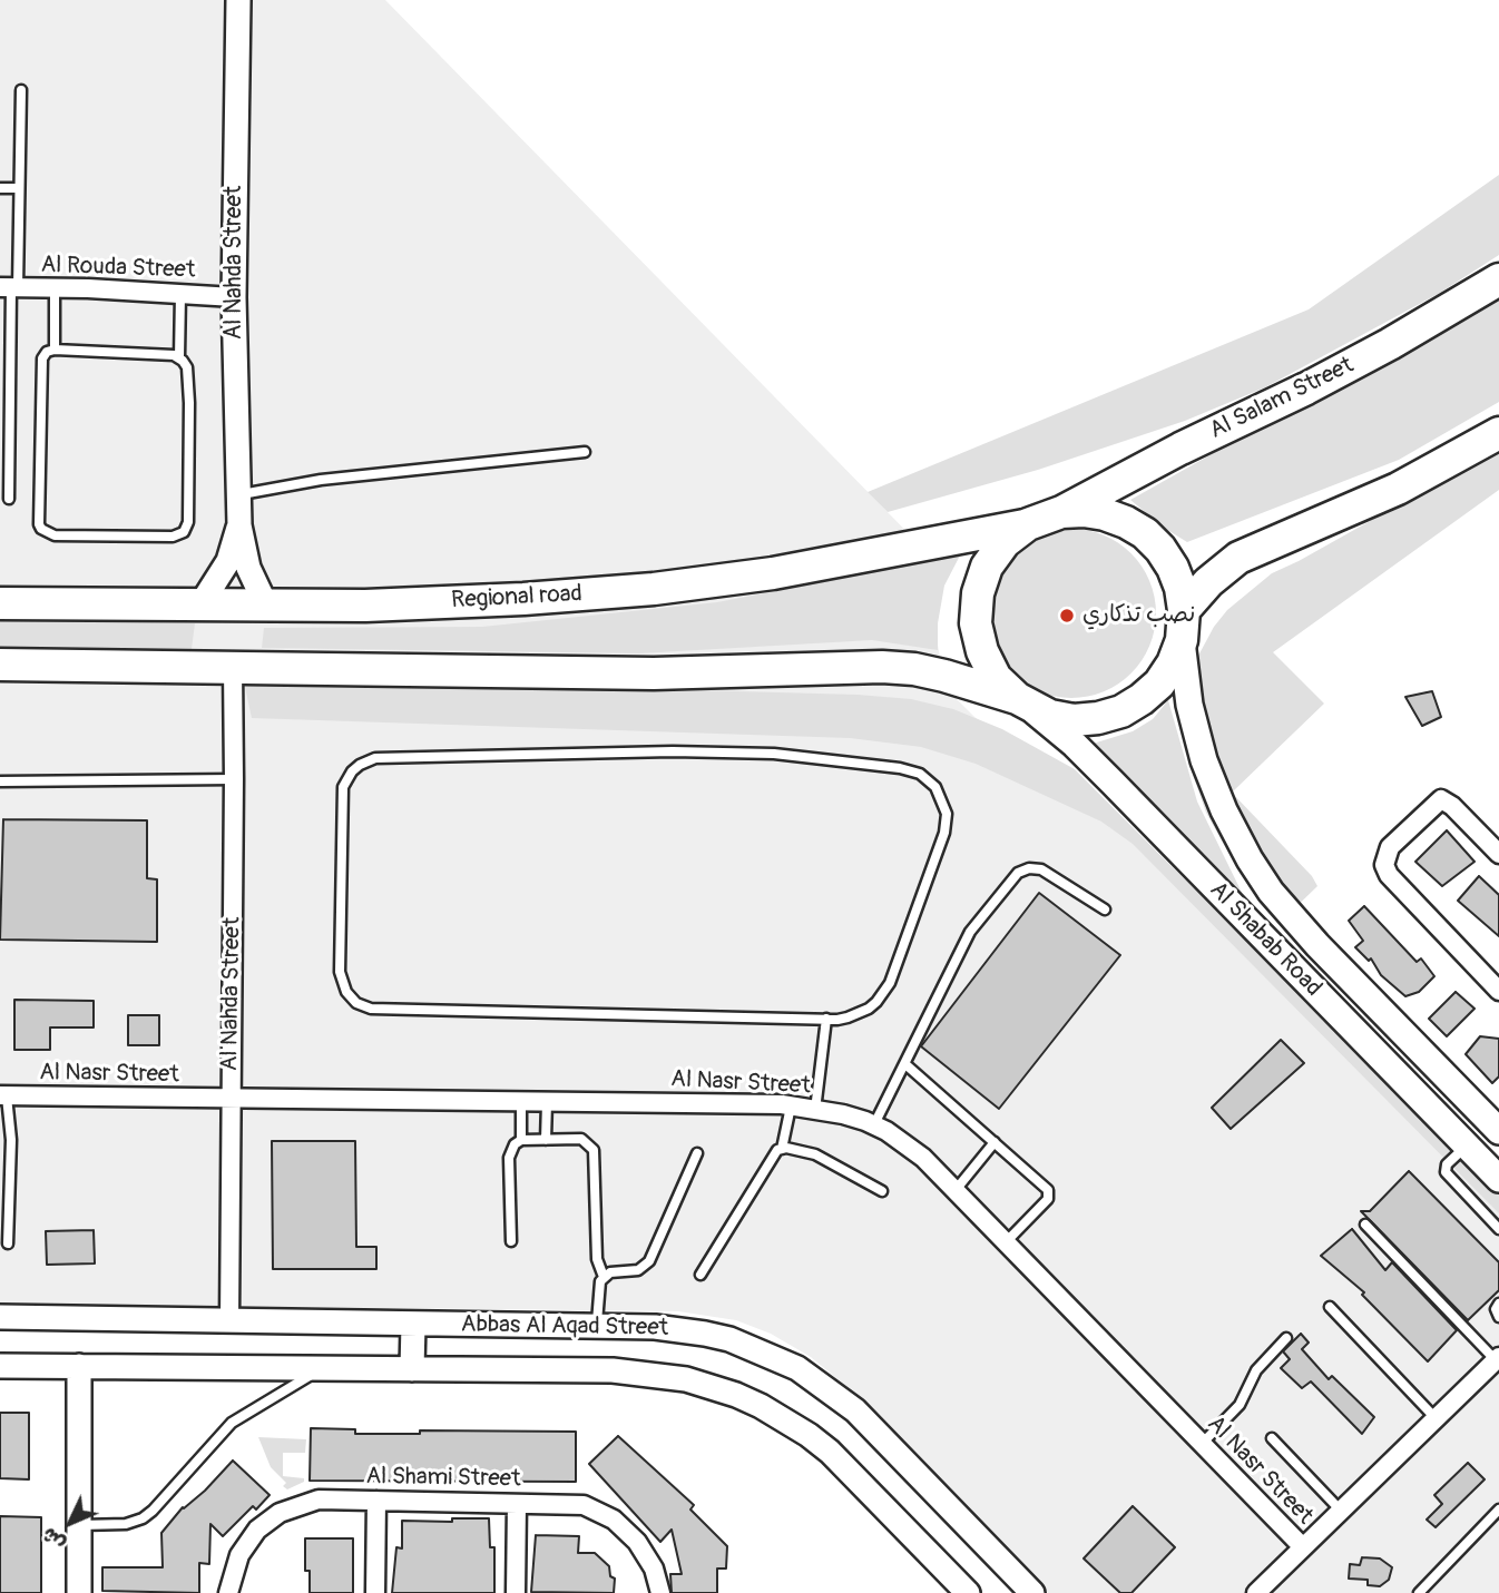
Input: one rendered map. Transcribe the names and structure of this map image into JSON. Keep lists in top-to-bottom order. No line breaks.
{"streets":{"highway":["Al Salam Street","Regional road"],"main road":["Al Shabab Road"],"street":["Al Nahda Street","Al Rouda Street","Al Nasr Street","Abbas Al Aqad Street","Al Shami Street"]},"crossings":[["Al Nahda Street","Al Rouda Street"],["Al Nahda Street","Regional road"],["Al Nahda Street","Al Nasr Street"],["Al Nahda Street","Abbas Al Aqad Street"],["Al Salam Street","Regional road"],["Al Salam Street","Al Shabab Road"],["Regional road","Al Shabab Road"]],"places":["نصب تذكاري"],"north":"bottom left"}
